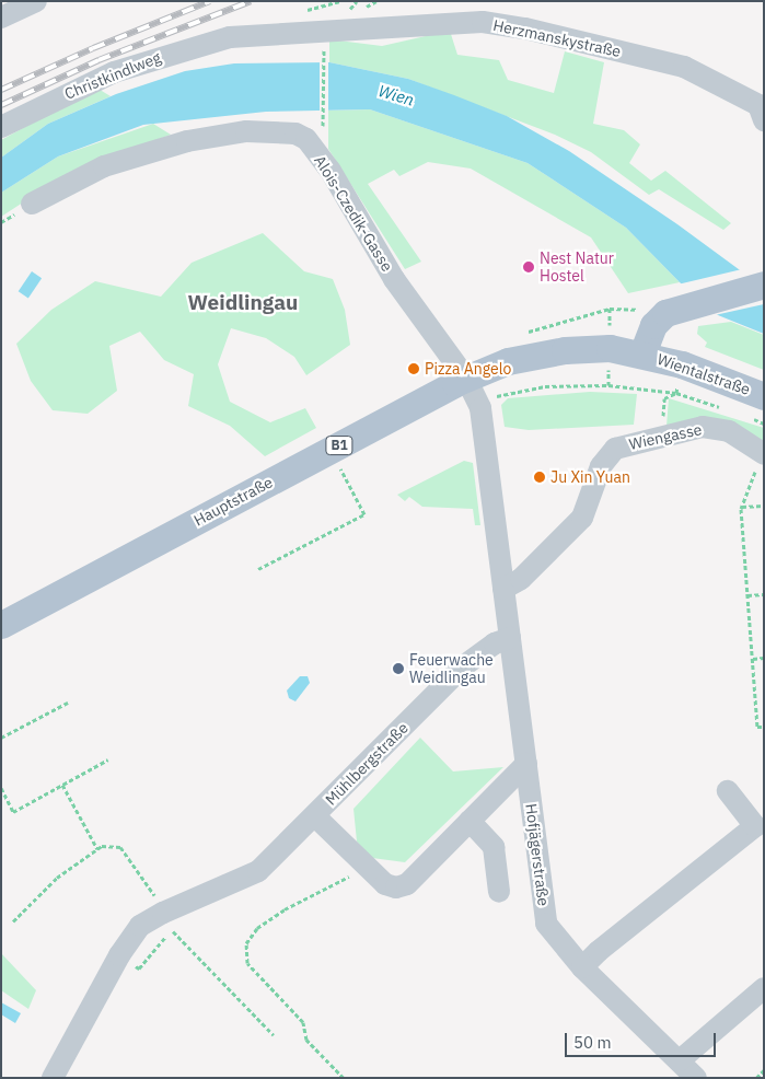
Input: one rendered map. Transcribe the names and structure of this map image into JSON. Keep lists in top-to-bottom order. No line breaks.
{"streets":{"main road":["Wientalstraße","B1","Hauptstraße"],"street":["Herzmanskystraße","Christkindlweg","Alois-Czedik-Gasse","Wiengasse","Mühlbergstraße","Hofjägerstraße"]},"crossings":[["Herzmanskystraße","Christkindlweg"],["Alois-Czedik-Gasse","B1"],["Alois-Czedik-Gasse","Hauptstraße"],["Wientalstraße","B1"],["B1","Hauptstraße"],["Mühlbergstraße","Hofjägerstraße"]],"districts":["Weidlingau"],"water":["Wien"],"places":["Nest Natur Hostel","Pizza Angelo","Ju Xin Yuan","Feuerwache Weidlingau"],"scale_bar":"50 m"}
